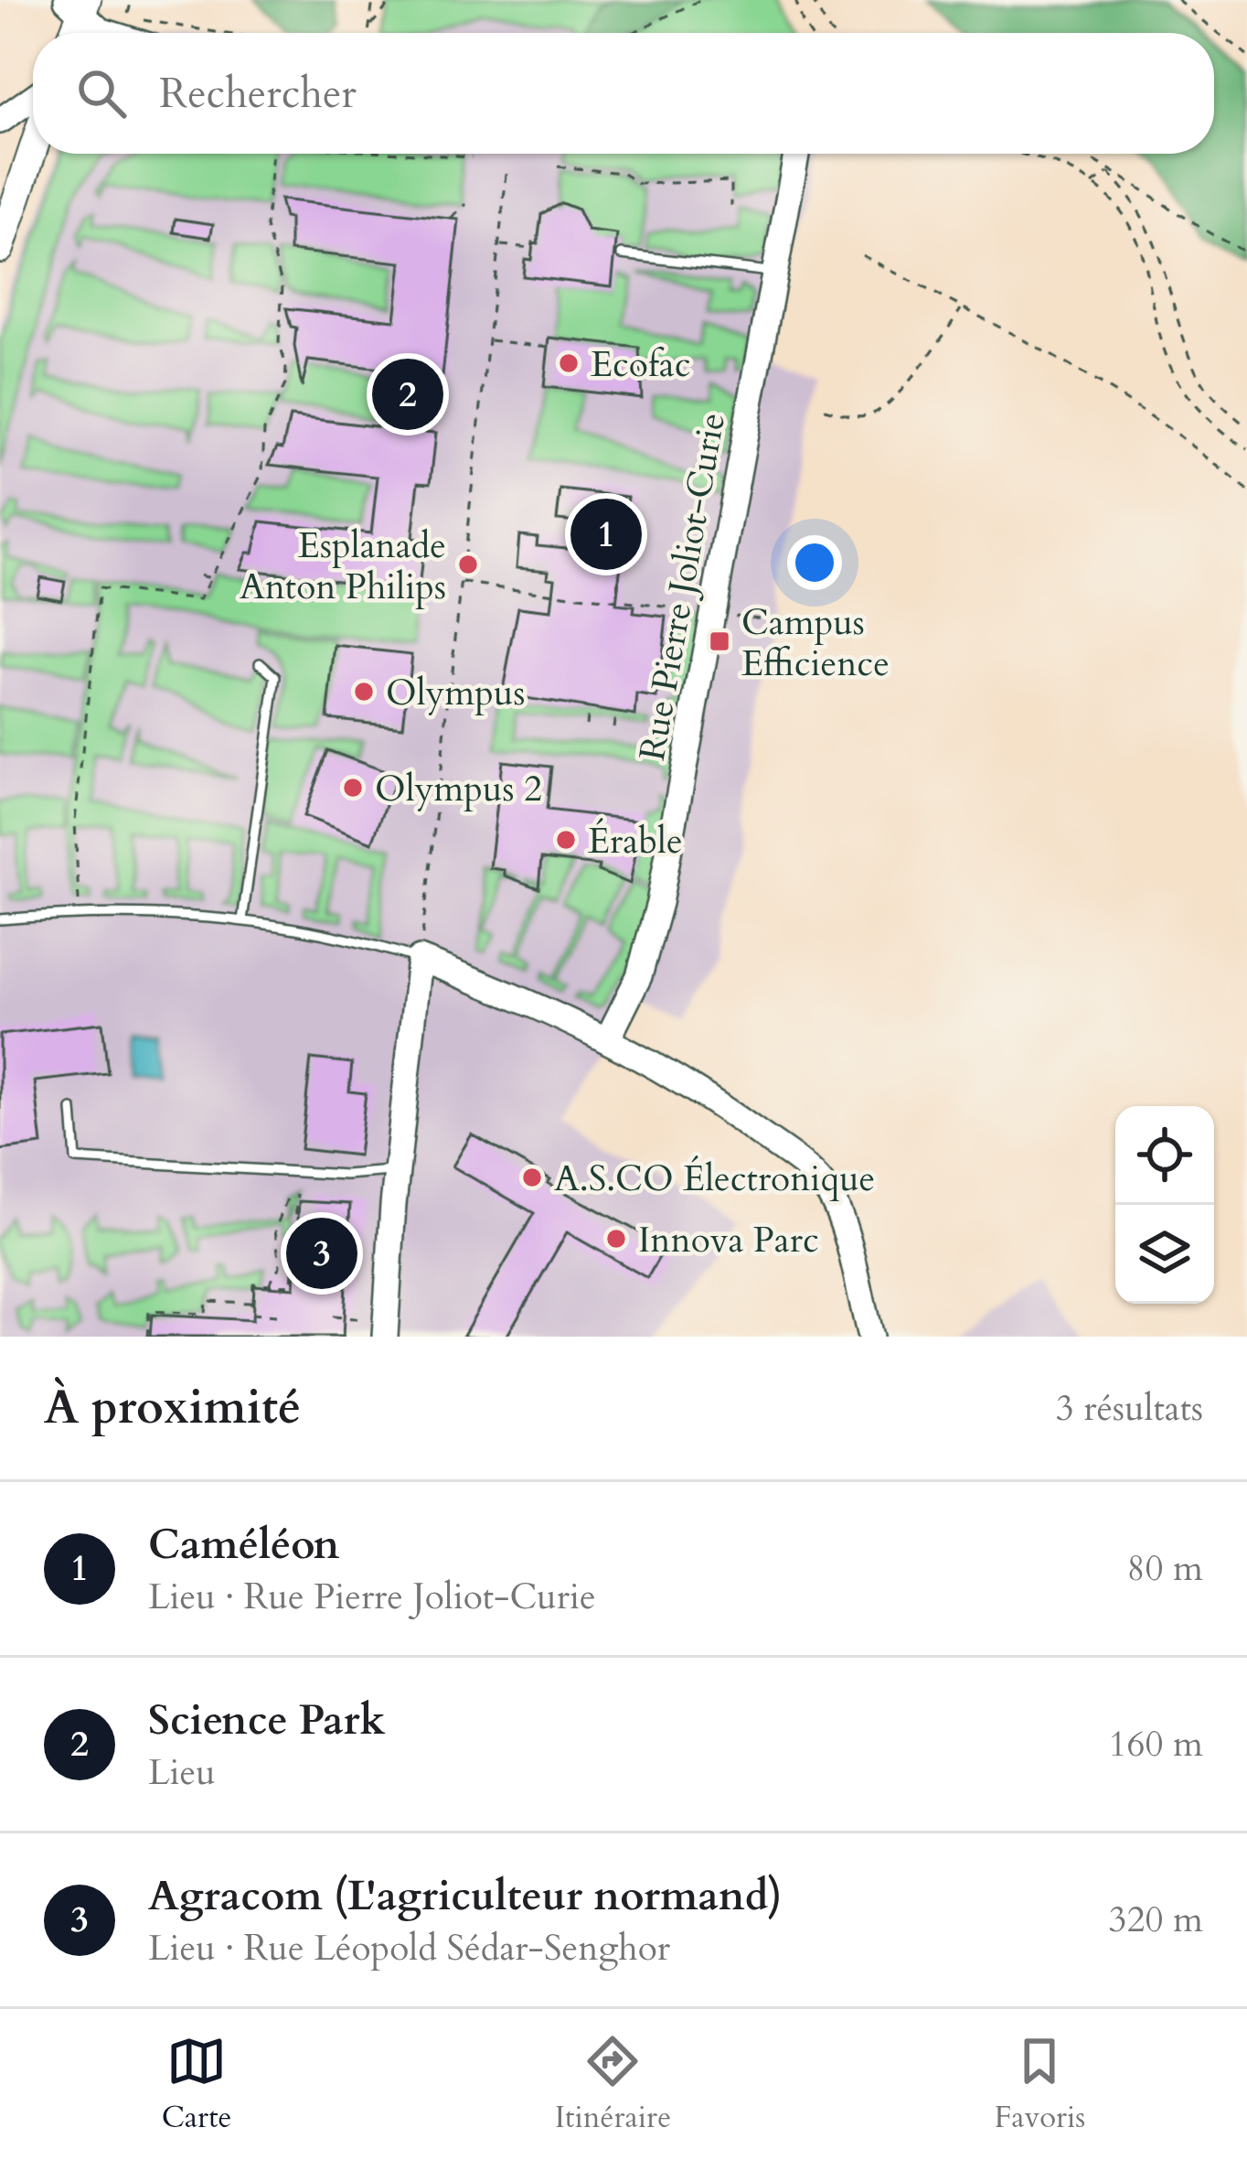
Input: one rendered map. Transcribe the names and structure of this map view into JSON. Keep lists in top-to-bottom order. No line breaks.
{"streets":{"street":["Rue Pierre Joliot-Curie"]},"places":{"other":["Ecofac","Esplanade Anton Philips","Olympus","Olympus 2","Érable","A.S.CO Électronique","Innova Parc"],"transit":["Campus Efficience"]},"page":{"search":"Rechercher","pins":["2","1","3"],"heading":["À proximité","3 résultats"],"list":[{"mark":"1","name":"Caméléon","note":"Lieu · Rue Pierre Joliot-Curie","value":"80 m"},{"mark":"2","name":"Science Park","note":"Lieu","value":"160 m"},{"mark":"3","name":"Agracom (L'agriculteur normand)","note":"Lieu · Rue Léopold Sédar-Senghor","value":"320 m"}],"nav":["Carte","Itinéraire","Favoris"]}}
